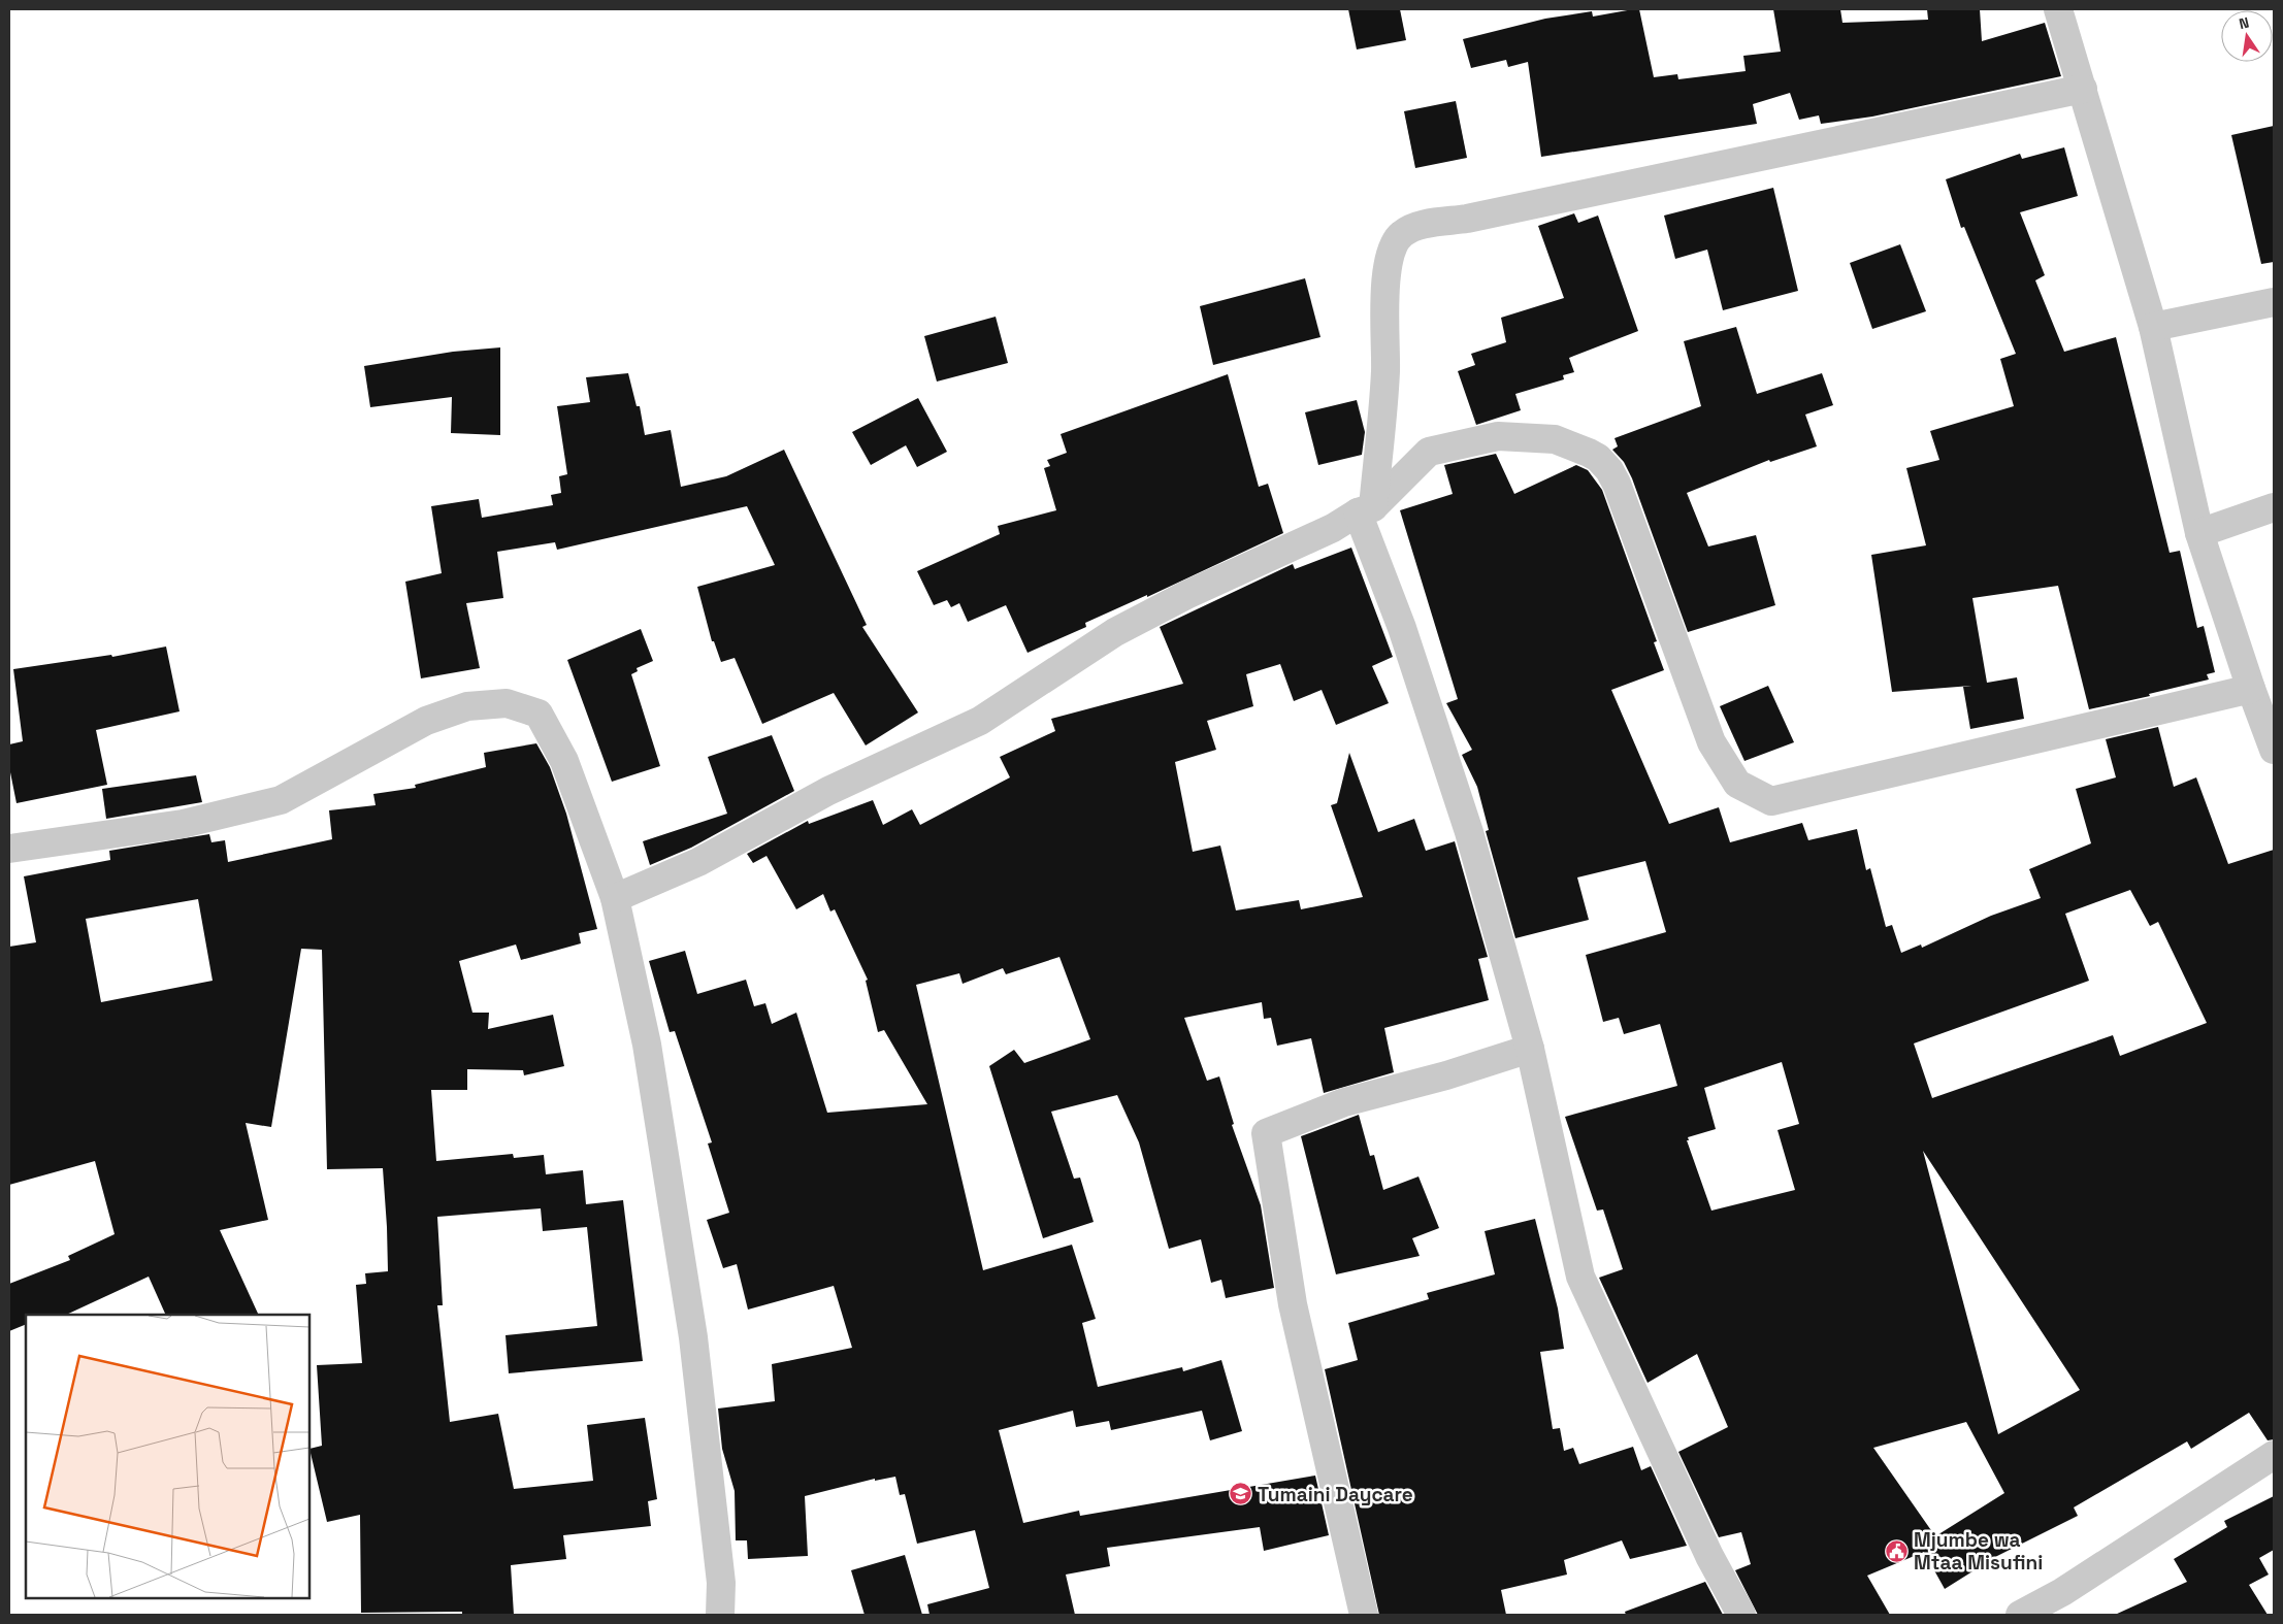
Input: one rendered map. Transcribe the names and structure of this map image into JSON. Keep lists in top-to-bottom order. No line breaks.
{"places":{"school or university":["Tumaini Daycare"],"public building":["Mjumbe wa Mtaa Misufini"]},"north":"top"}
